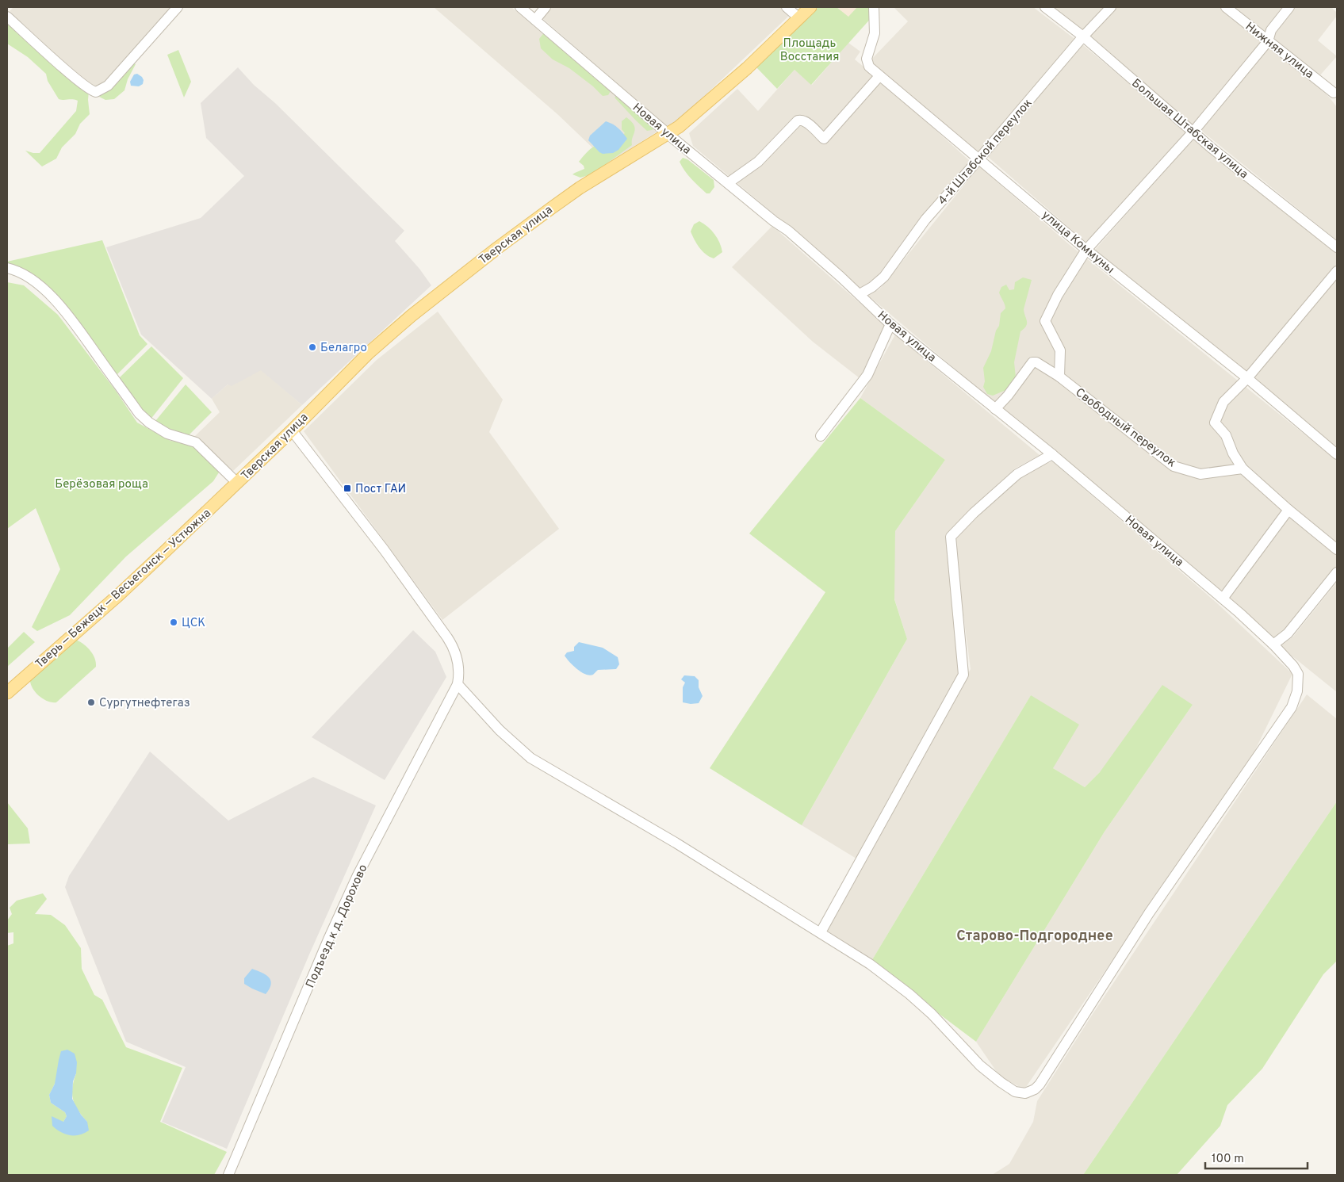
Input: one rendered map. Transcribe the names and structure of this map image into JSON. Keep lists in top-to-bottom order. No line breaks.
{"streets":{"main road":["Тверская улица","Тверь — Бежецк — Весьегонск — Устюжна"],"street":["Нижняя улица","Новая улица","Большая Штабская улица","4-й Штабской переулок","улица Коммуны","Свободный переулок","Подъезд к д. Дорохово"]},"crossings":[["Новая улица","4-й Штабской переулок"],["Новая улица","Тверская улица"],["Новая улица","Свободный переулок"],["Большая Штабская улица","4-й Штабской переулок"],["4-й Штабской переулок","улица Коммуны"],["Тверская улица","Тверь — Бежецк — Весьегонск — Устюжна"]],"districts":["Старово-Подгороднее"],"parks":["Площадь Восстания","Берёзовая роща"],"places":{"other":["Белагро","ЦСК","Сургутнефтегаз"],"transit":["Пост ГАИ"]},"scale_bar":"100 m"}
